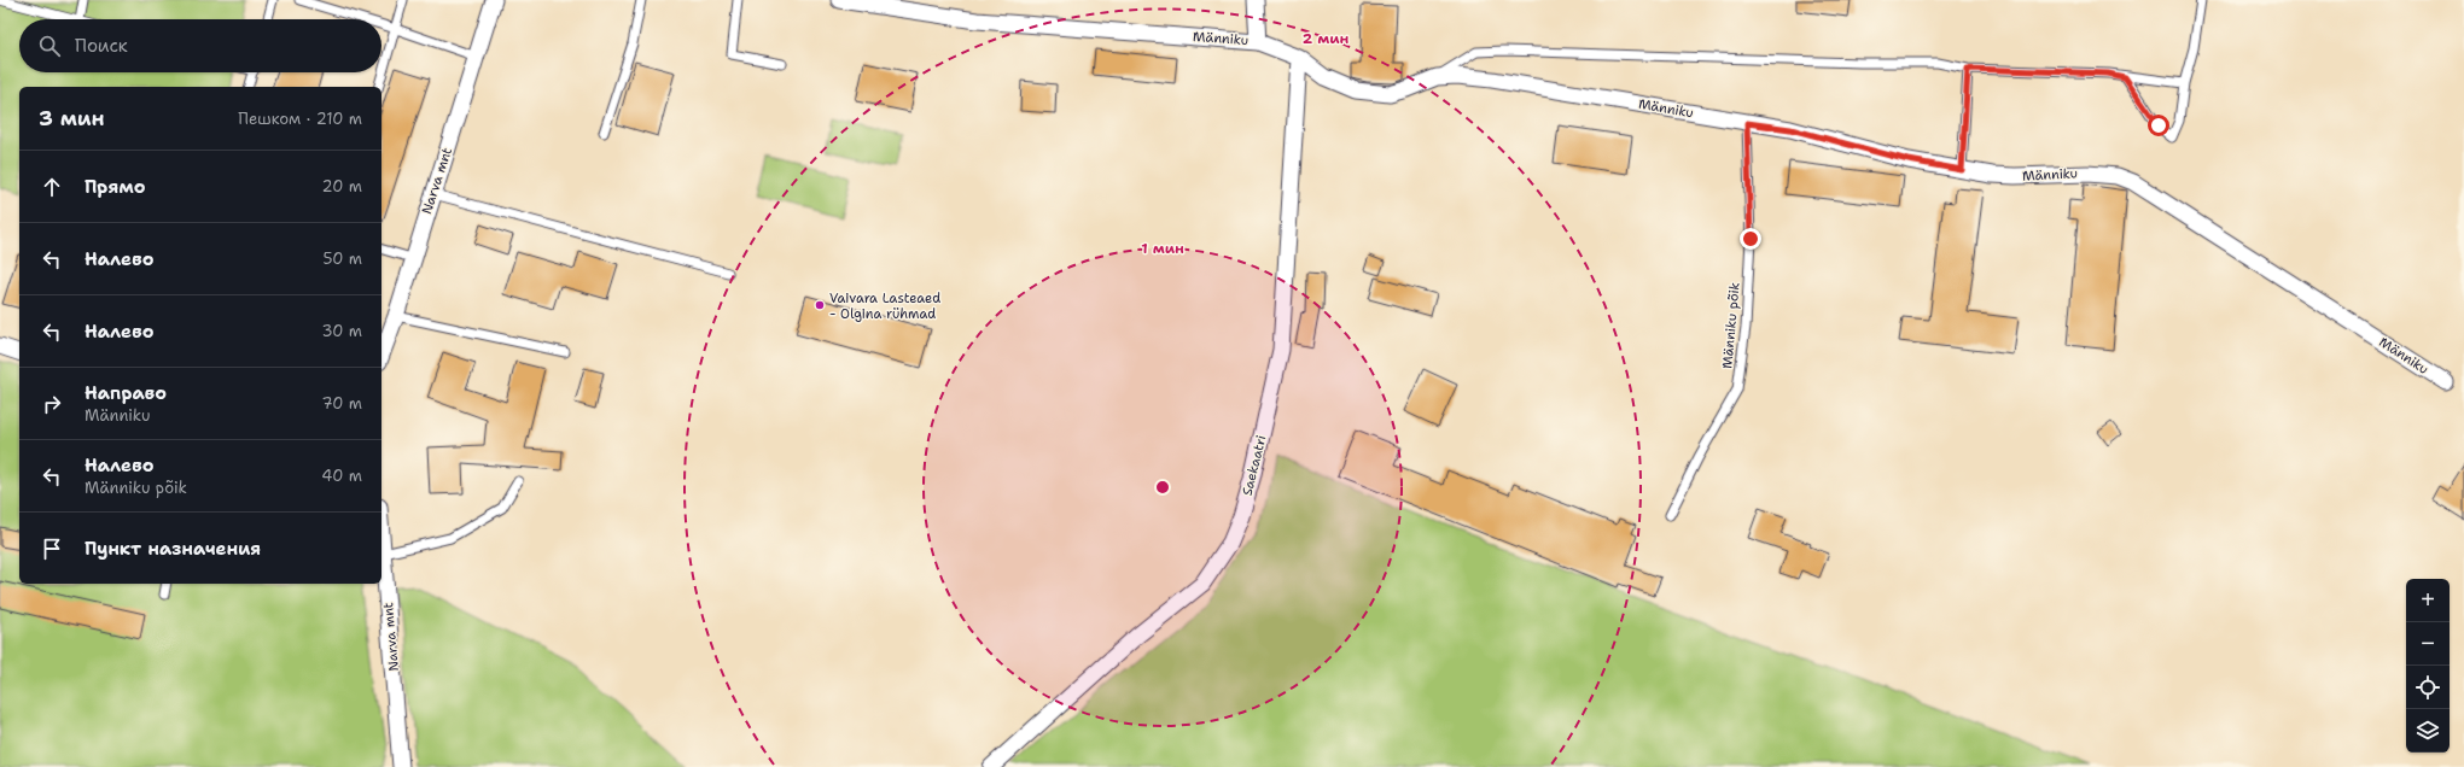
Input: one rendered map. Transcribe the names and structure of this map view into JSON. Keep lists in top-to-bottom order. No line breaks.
{"streets":{"street":["Männiku","Narva mnt","Saekaatri"],"lane":["Männiku põik"]},"crossings":[["Männiku","Männiku põik"],["Männiku","Saekaatri"]],"places":["Vaivara Lasteaed - Olgina rühmad"],"page":{"search":"Поиск","heading":["3 мин","Пешком · 210 m"],"list":[["Прямо","20 m"],["Налево","50 m"],["Налево","30 m"],["Направо","Männiku","70 m"],["Налево","Männiku põik","40 m"],"Пункт назначения"],"map_buttons":["+","−"]},"rings":["2 мин","1 мин"]}
